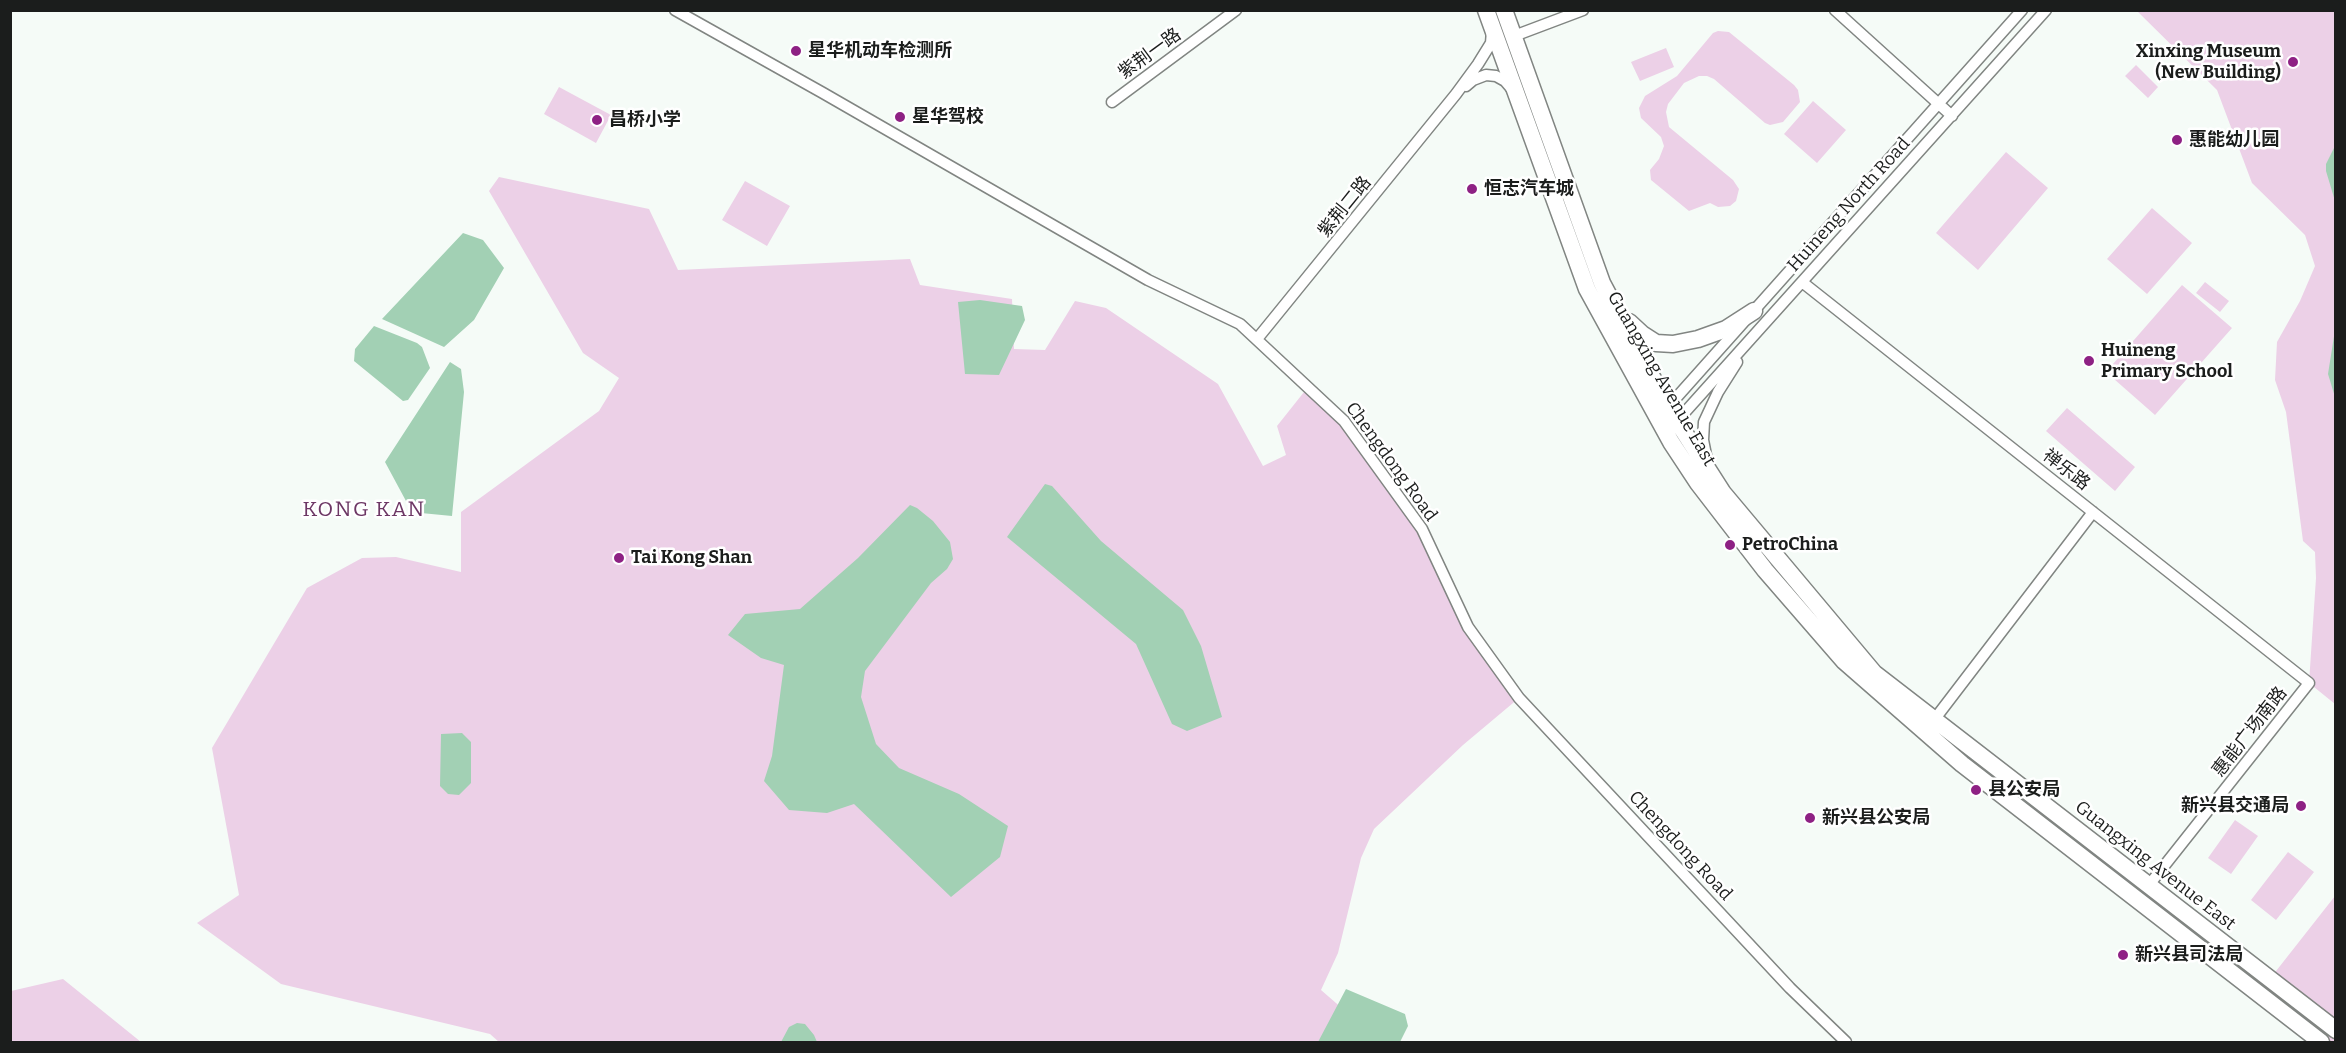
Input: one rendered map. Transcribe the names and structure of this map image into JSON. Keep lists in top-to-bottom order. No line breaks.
{"streets":{"highway":["Guangxing Avenue East"],"street":["紫荆一路","Huineng North Road","紫荆二路","Chengdong Road","禅乐路","惠能广场南路"]},"crossings":[["Huineng North Road","Guangxing Avenue East"],["Huineng North Road","禅乐路"],["紫荆二路","Guangxing Avenue East"],["紫荆二路","Chengdong Road"],["Guangxing Avenue East","惠能广场南路"],["禅乐路","惠能广场南路"]],"districts":["KONG KAN"],"places":["星华机动车检测所","Xinxing Museum (New Building)","星华驾校","昌桥小学","惠能幼儿园","恒志汽车城","Huineng Primary School","PetroChina","Tai Kong Shan","县公安局","新兴县交通局","新兴县公安局","新兴县司法局"]}
